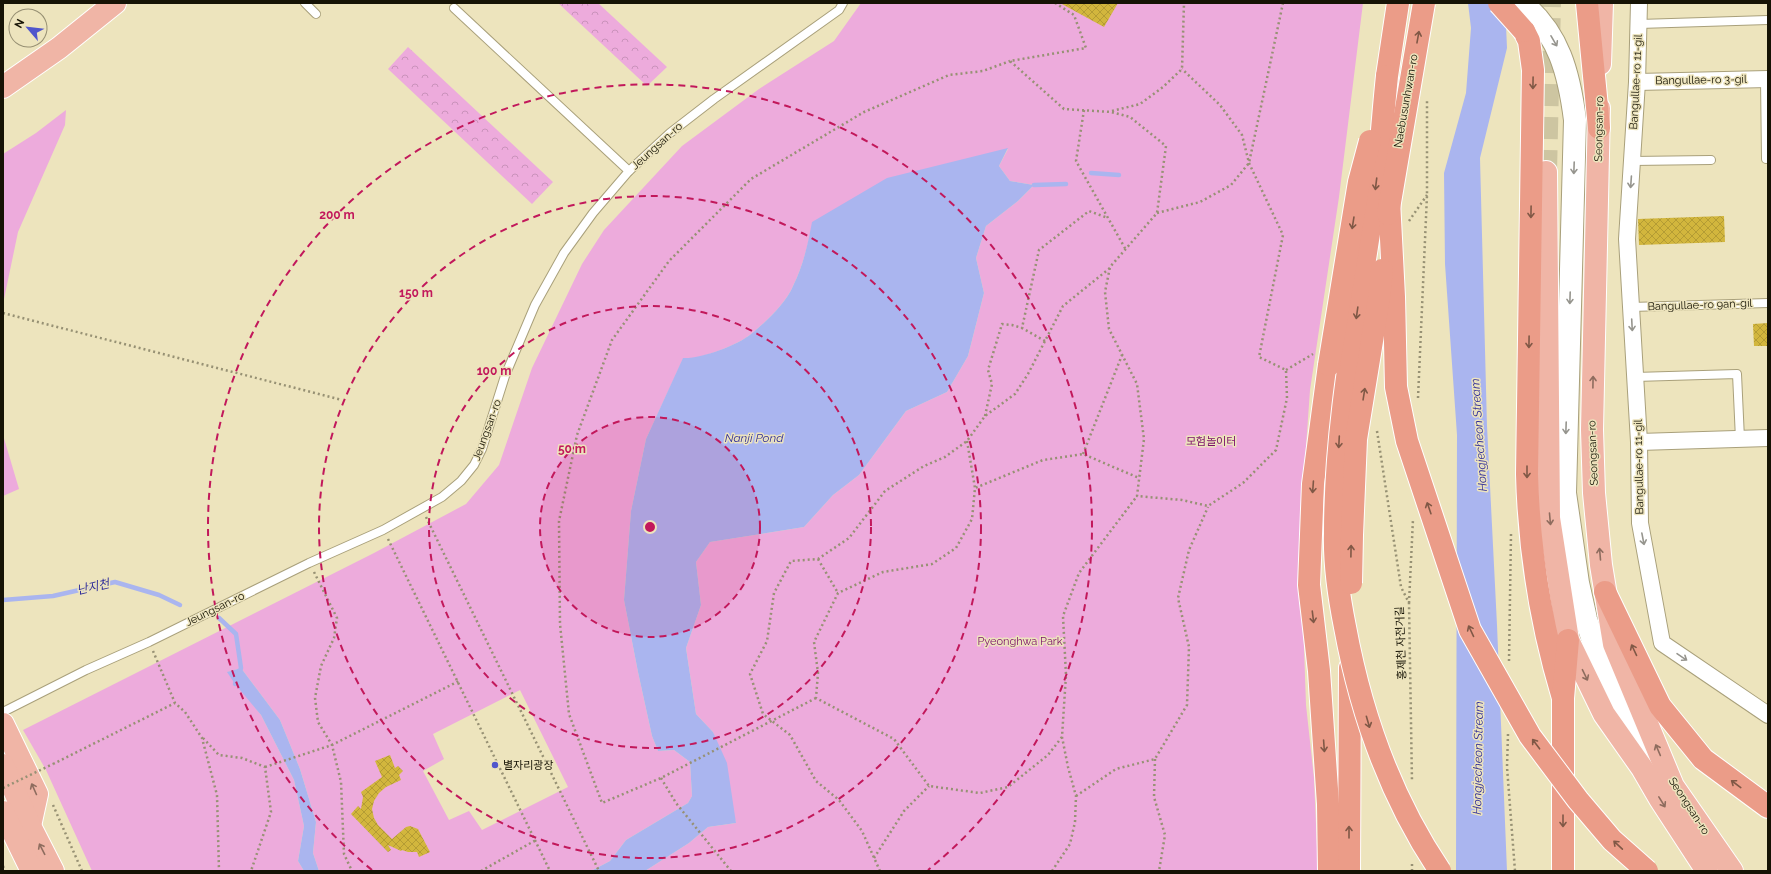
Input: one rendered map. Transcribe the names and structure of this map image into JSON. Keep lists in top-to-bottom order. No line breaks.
{"streets":{"highway":["Naebusunhwan-ro"],"main road":["Seongsan-ro"],"street":["Bangullae-ro 3-gil","Bangullae-ro 11-gil"],"lane":["Jeungsan-ro","Bangullae-ro 9an-gil"],"path":["홍제천 자전거길"]},"crossings":[["Bangullae-ro 3-gil","Bangullae-ro 11-gil"],["Bangullae-ro 11-gil","Bangullae-ro 9an-gil"]],"one_way":["Bangullae-ro 11-gil"],"water":["Hongjecheon Stream","Nanji Pond","난지천"],"parks":["모험놀이터","Pyeonghwa Park"],"places":["별자리광장"],"north":"top left","rings":["200 m","150 m","100 m","50 m"]}
